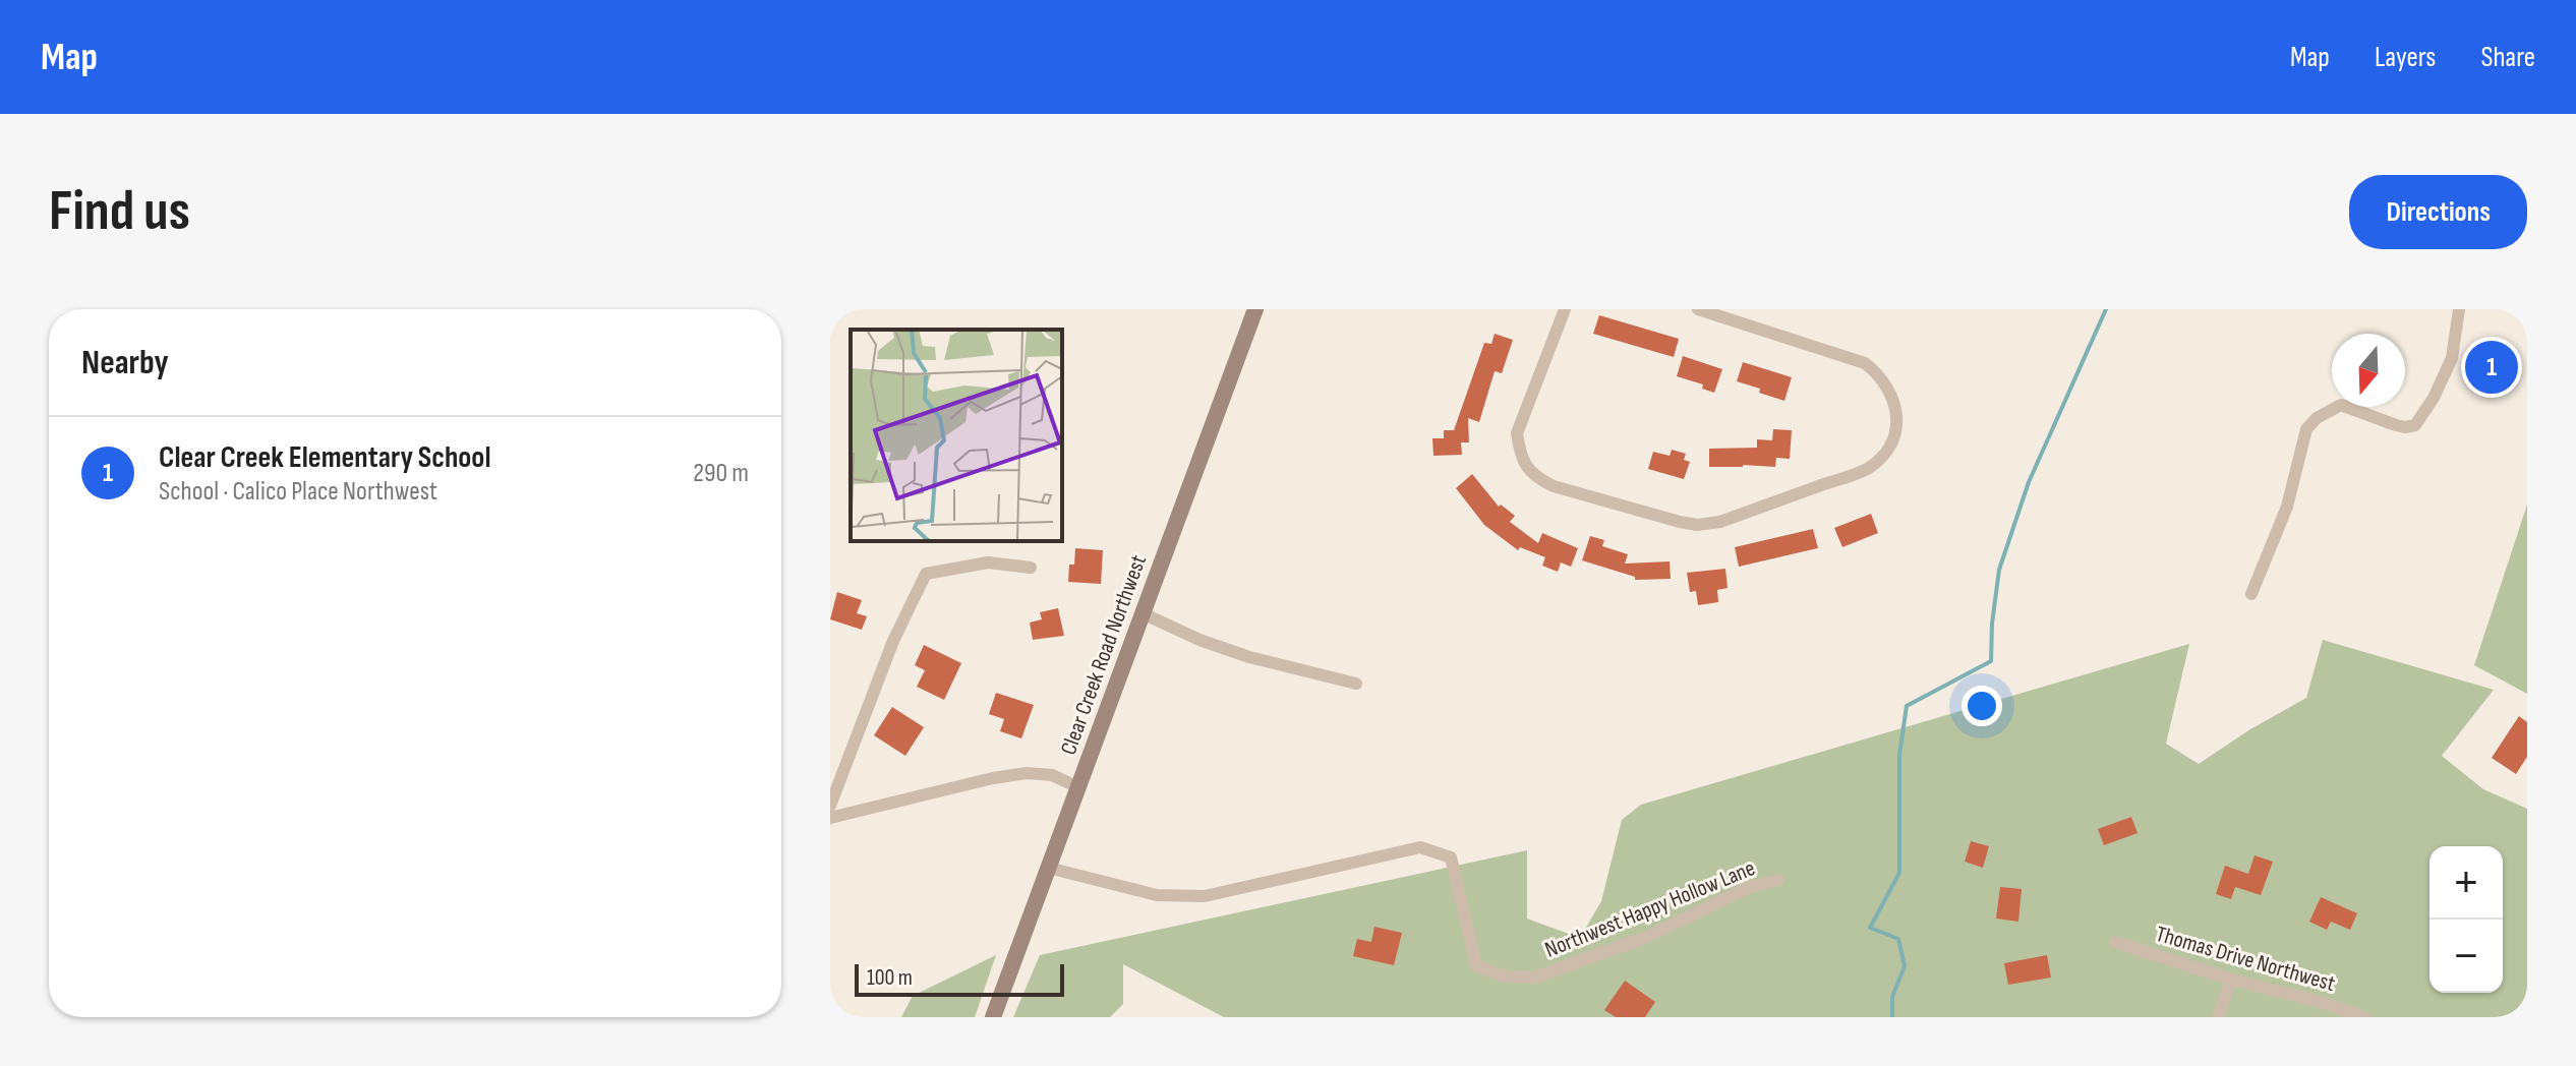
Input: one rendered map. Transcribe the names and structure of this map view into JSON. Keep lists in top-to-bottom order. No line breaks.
{"streets":{"main road":["Clear Creek Road Northwest"],"street":["Northwest Happy Hollow Lane","Thomas Drive Northwest"]},"crossings":[["Clear Creek Road Northwest","Northwest Happy Hollow Lane"]],"scale_bar":"100 m","north":"bottom","page":{"header":"Map","nav":["Map","Layers","Share"],"buttons":"Directions","title":"Find us","heading":"Nearby","pins":"1","list":[{"mark":"1","name":"Clear Creek Elementary School","note":"School · Calico Place Northwest","value":"290 m"}],"map_buttons":["+","−"],"scale":"100 m"}}
